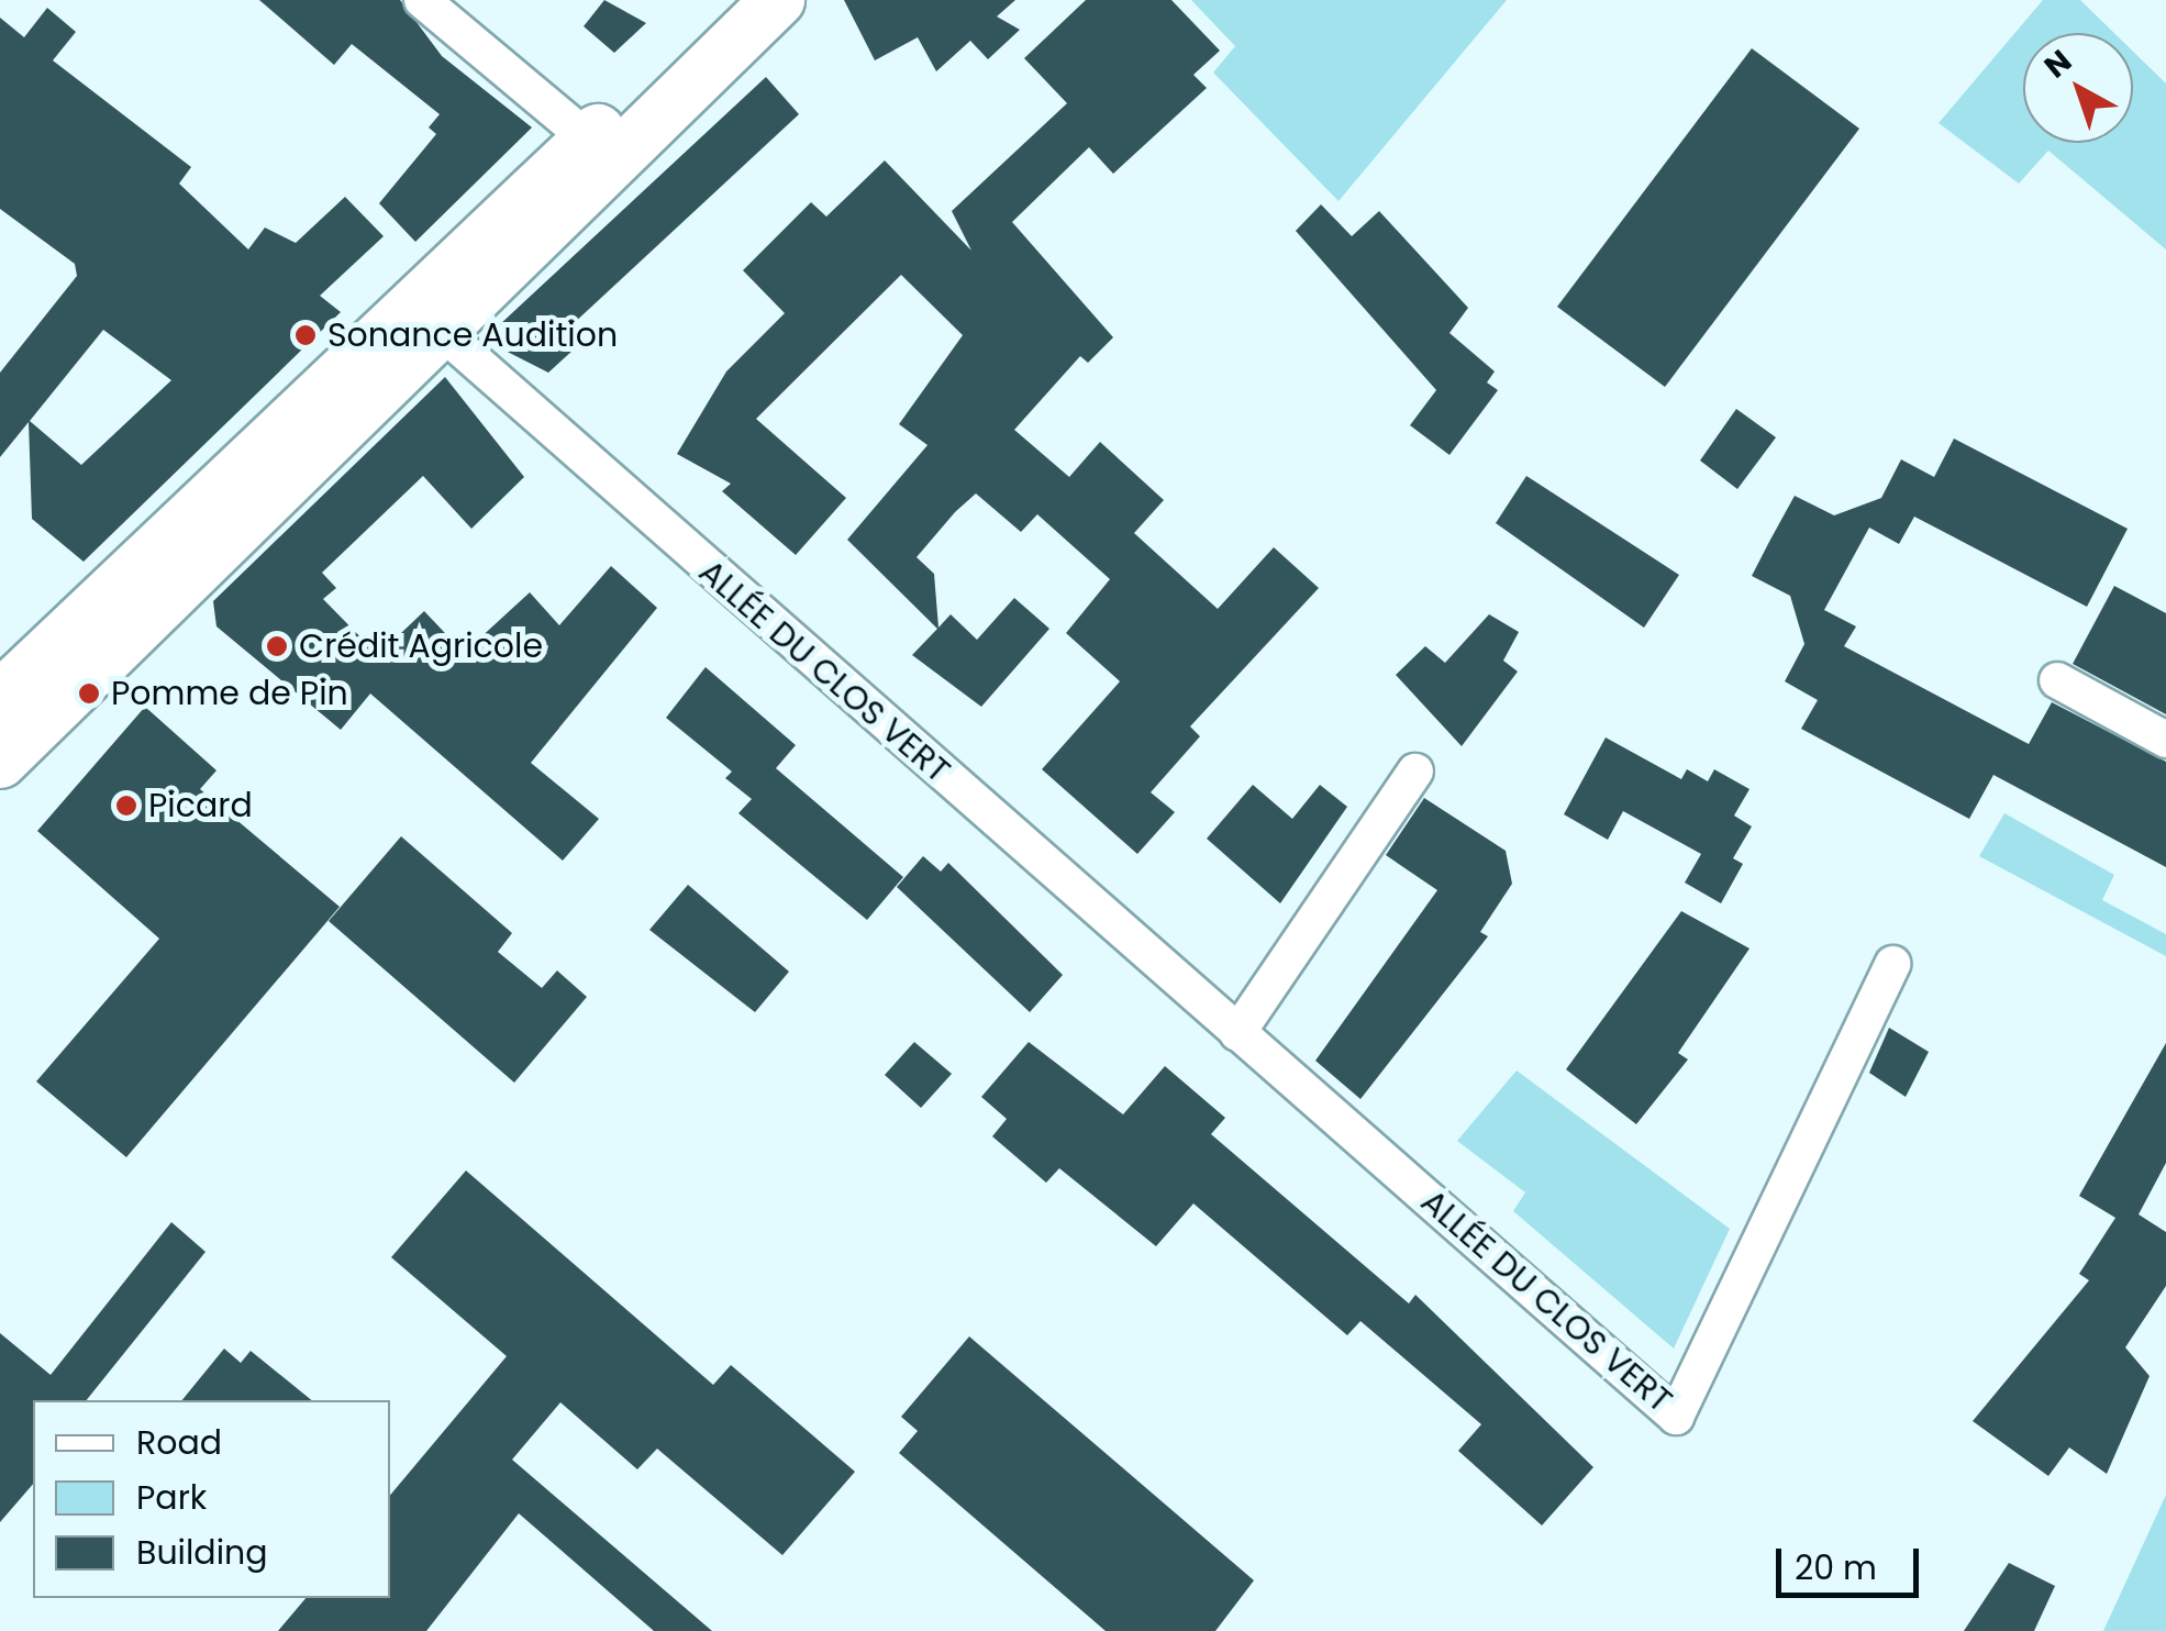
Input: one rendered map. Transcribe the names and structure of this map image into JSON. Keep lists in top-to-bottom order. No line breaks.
{"streets":{"street":["ALLÉE DU CLOS VERT"]},"places":["Sonance Audition","Crédit Agricole","Pomme de Pin","Picard"],"legend":["Road","Park","Building"],"scale_bar":"20 m","north":"top left"}
